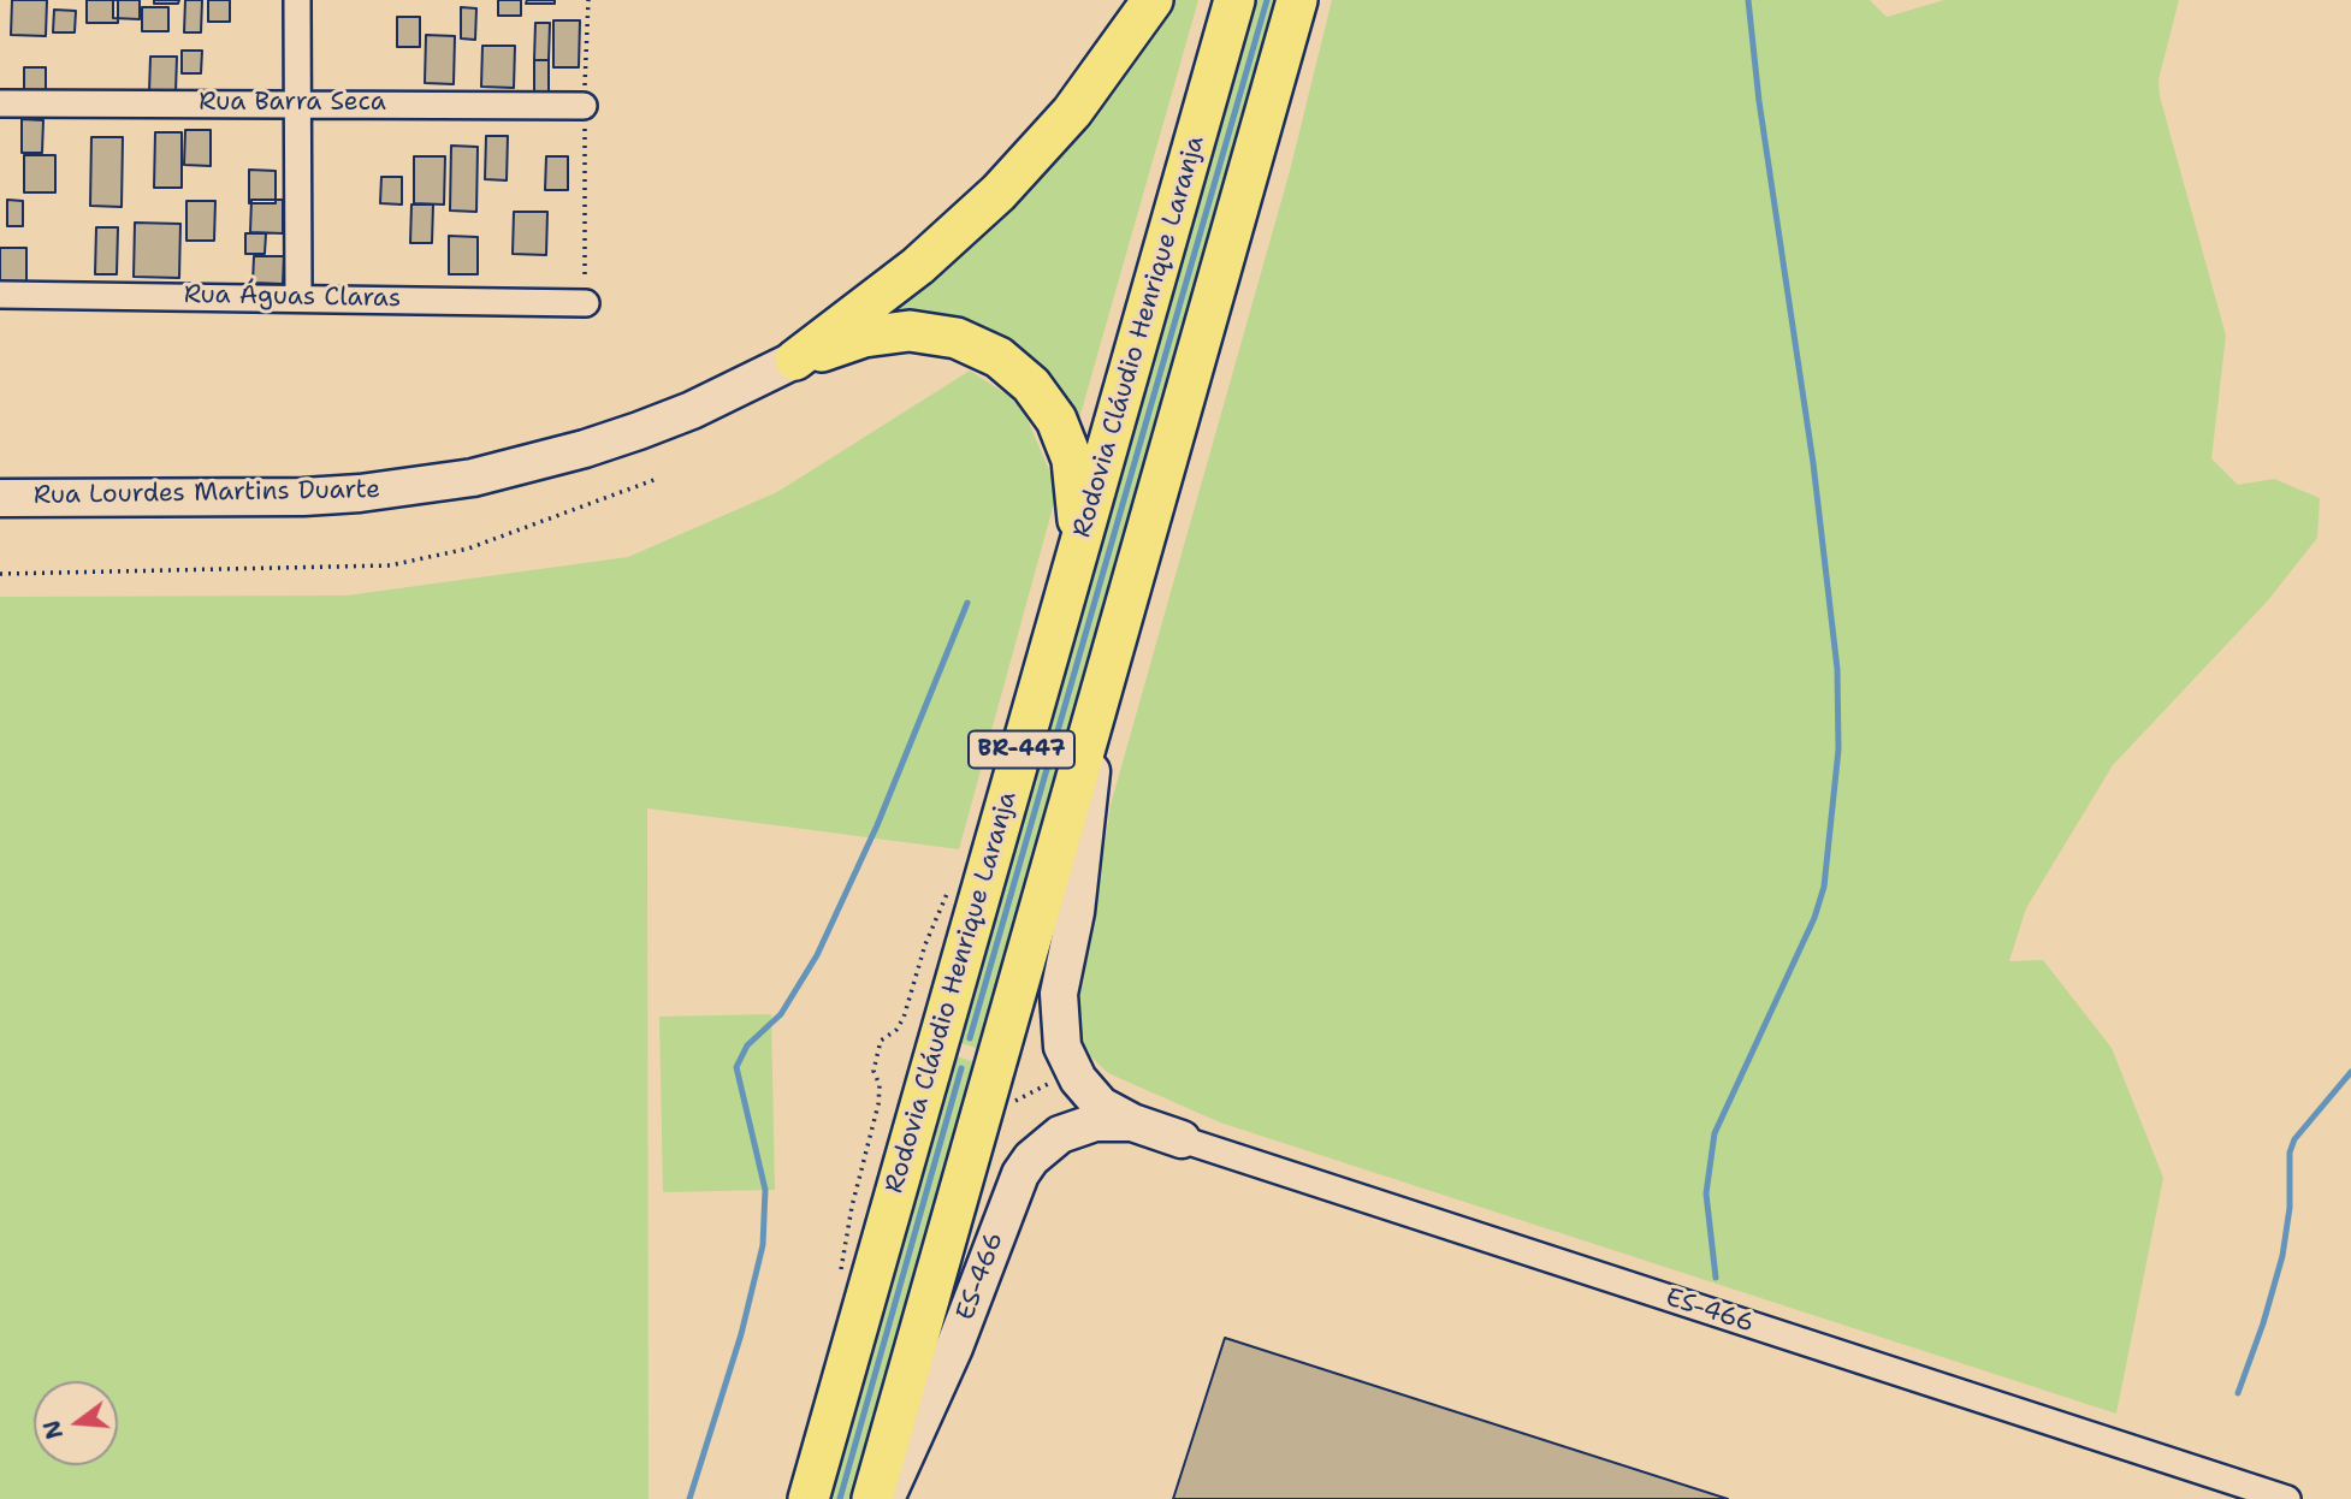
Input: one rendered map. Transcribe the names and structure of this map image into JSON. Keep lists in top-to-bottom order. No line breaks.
{"streets":{"main road":["Rodovia Cláudio Henrique Laranja","BR-447"],"street":["Rua Barra Seca","Rua Águas Claras","Rua Lourdes Martins Duarte","ES-466"]},"crossings":[["BR-447","ES-466"]],"north":"left"}
